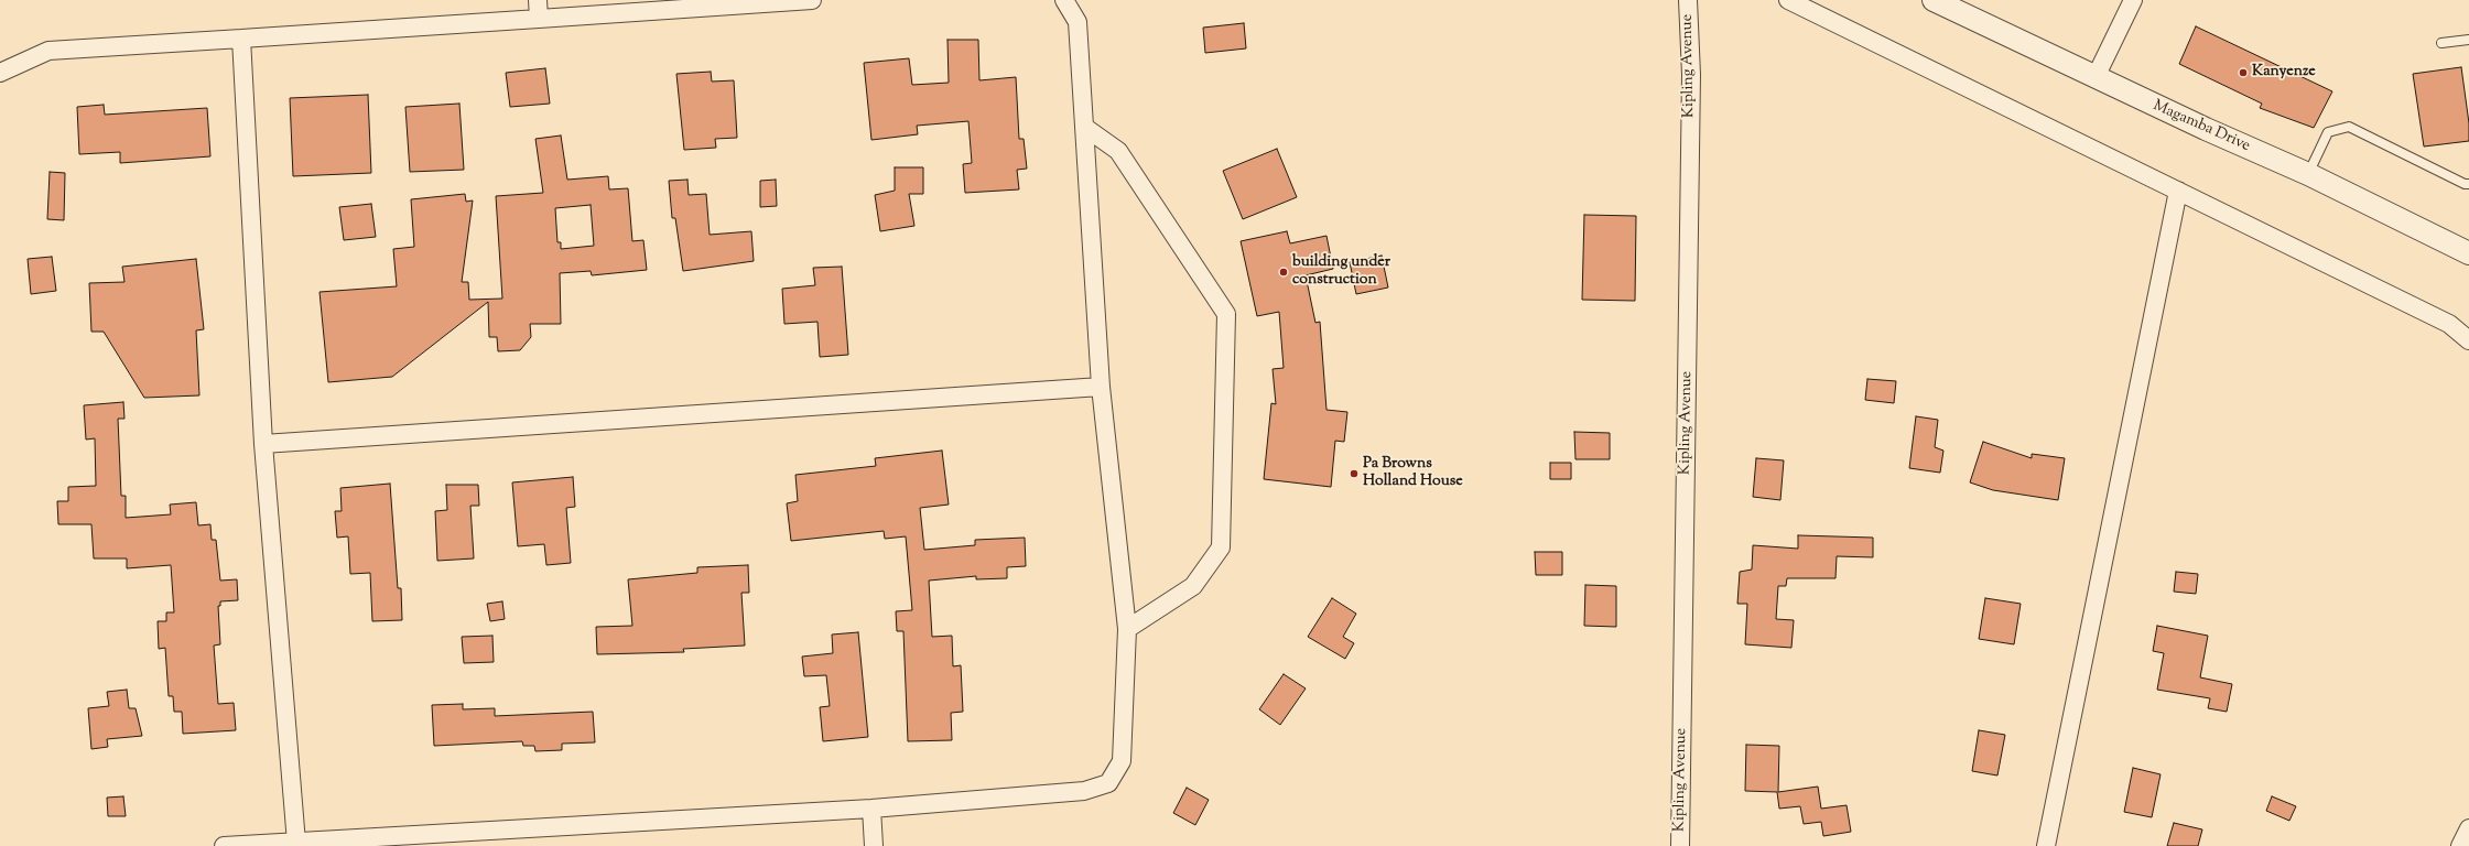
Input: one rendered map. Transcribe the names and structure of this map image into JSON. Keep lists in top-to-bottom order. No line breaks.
{"streets":{"street":["Kipling Avenue","Magamba Drive"]},"places":["Kanyenze","building under construction","Pa Browns Holland House"]}
